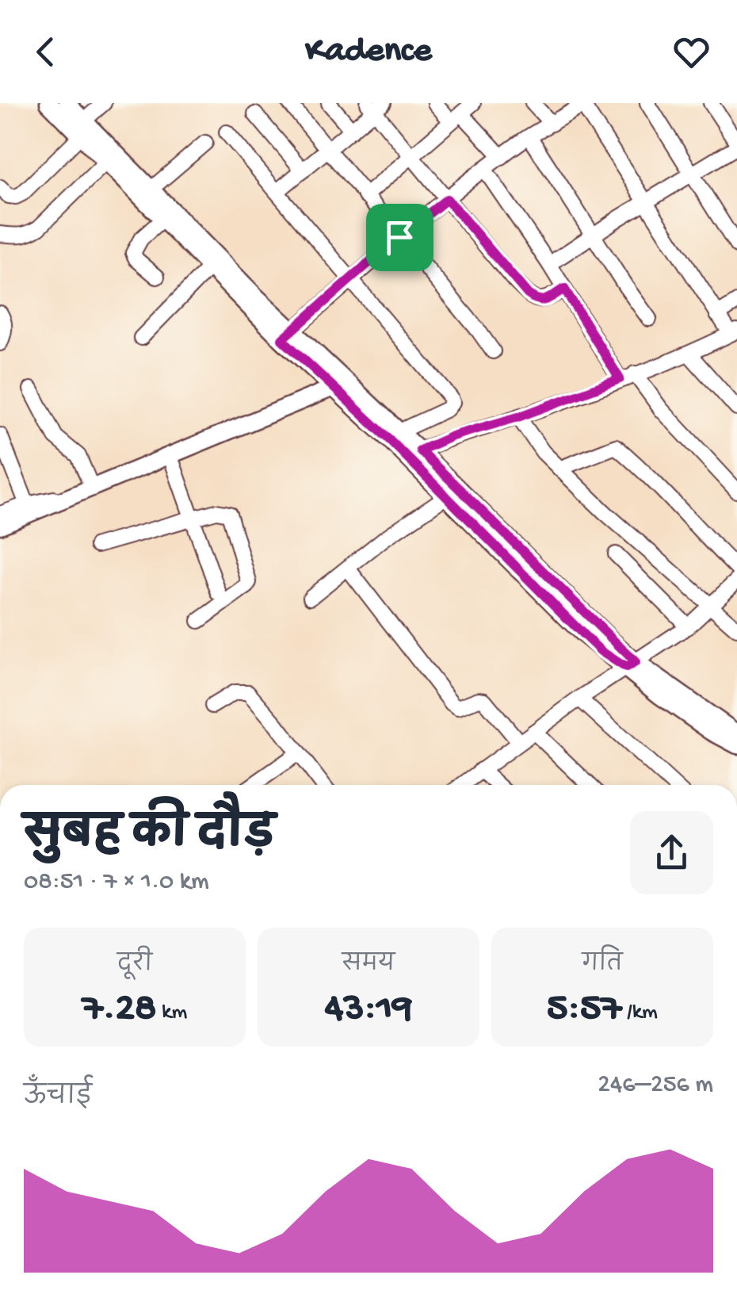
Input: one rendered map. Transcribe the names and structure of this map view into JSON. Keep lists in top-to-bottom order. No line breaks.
{"page":{"header":"Kadence","heading":["सुबह की दौड़","08:51 · 7 × 1.0 km"],"stats":[["दूरी","7.28 km"],["समय","43:19"],["गति","5:57 /km"]],"chart":["ऊँचाई","246–256 m"]}}
